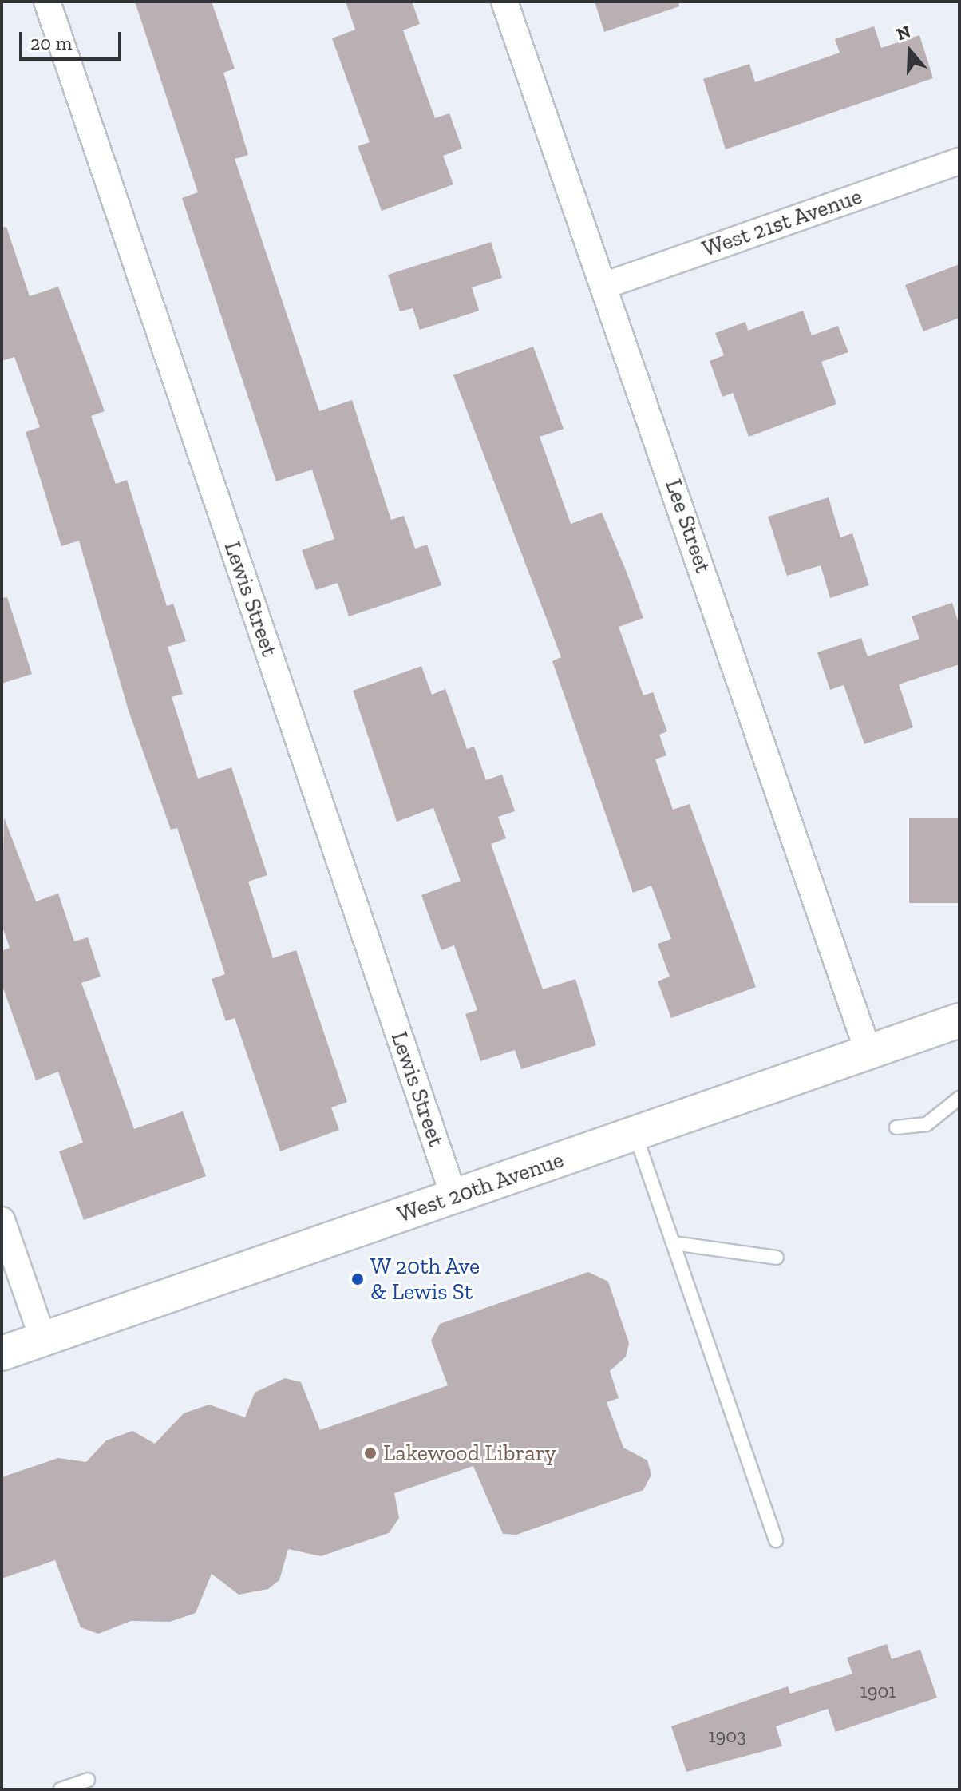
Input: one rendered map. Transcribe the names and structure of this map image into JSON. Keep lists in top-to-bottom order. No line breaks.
{"streets":{"street":["West 21st Avenue","Lee Street","Lewis Street","West 20th Avenue"]},"crossings":[["West 21st Avenue","Lee Street"],["Lee Street","West 20th Avenue"],["Lewis Street","West 20th Avenue"]],"places":["W 20th Ave & Lewis St","Lakewood Library"],"house_numbers":["1901","1903"],"scale_bar":"20 m","north":"top"}
